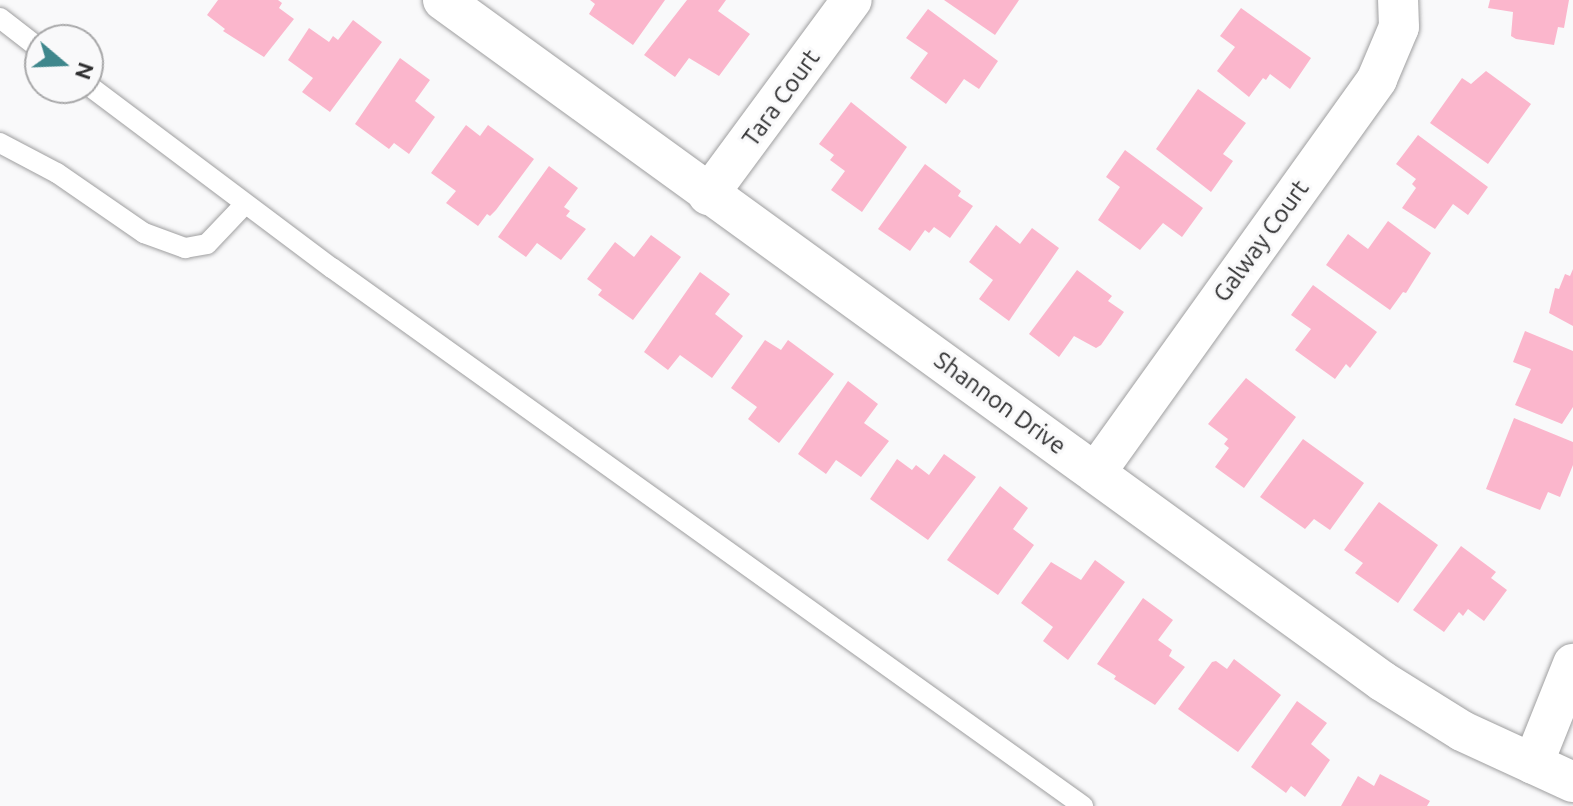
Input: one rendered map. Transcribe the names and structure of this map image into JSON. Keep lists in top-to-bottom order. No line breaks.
{"streets":{"street":["Tara Court","Galway Court","Shannon Drive"]},"crossings":[["Tara Court","Shannon Drive"],["Galway Court","Shannon Drive"]],"north":"right"}
